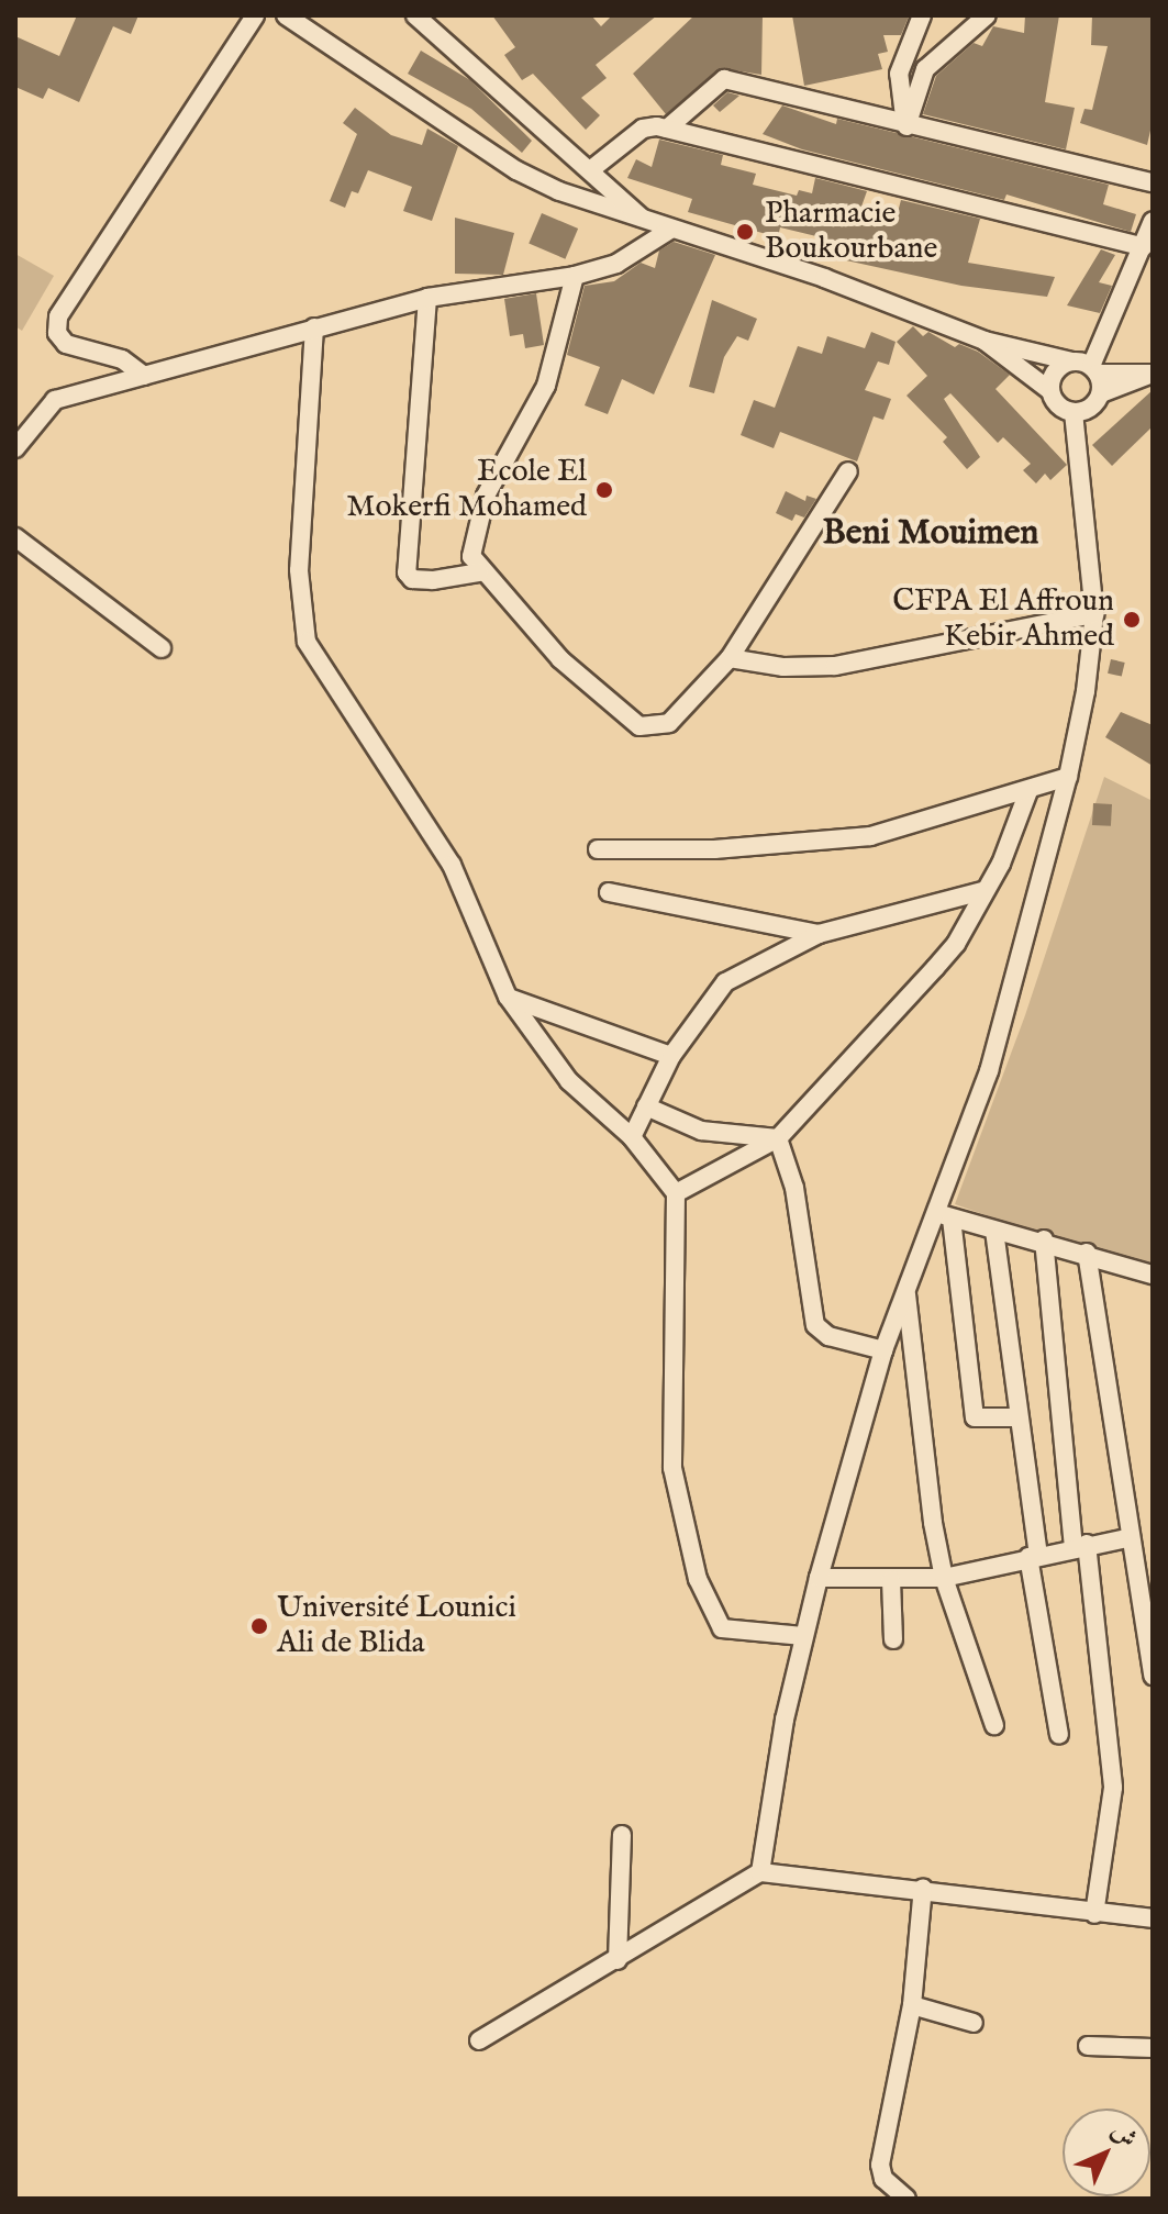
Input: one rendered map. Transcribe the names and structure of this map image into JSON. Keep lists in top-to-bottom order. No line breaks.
{"districts":["Beni Mouimen"],"places":["Pharmacie Boukourbane","Ecole El Mokerfi Mohamed","CFPA El Affroun Kebir Ahmed","Université Lounici Ali de Blida"],"north":"top right"}
